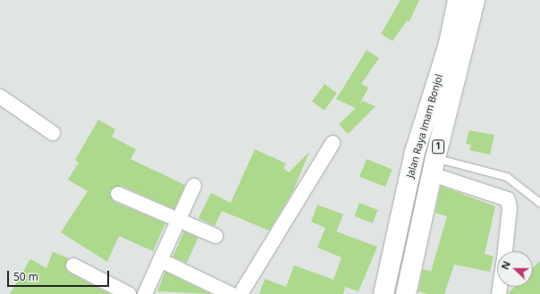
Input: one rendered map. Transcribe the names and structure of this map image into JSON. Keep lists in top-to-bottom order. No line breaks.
{"streets":{"highway":["Jalan Raya Imam Bonjol","1"]},"scale_bar":"50 m","north":"left"}
